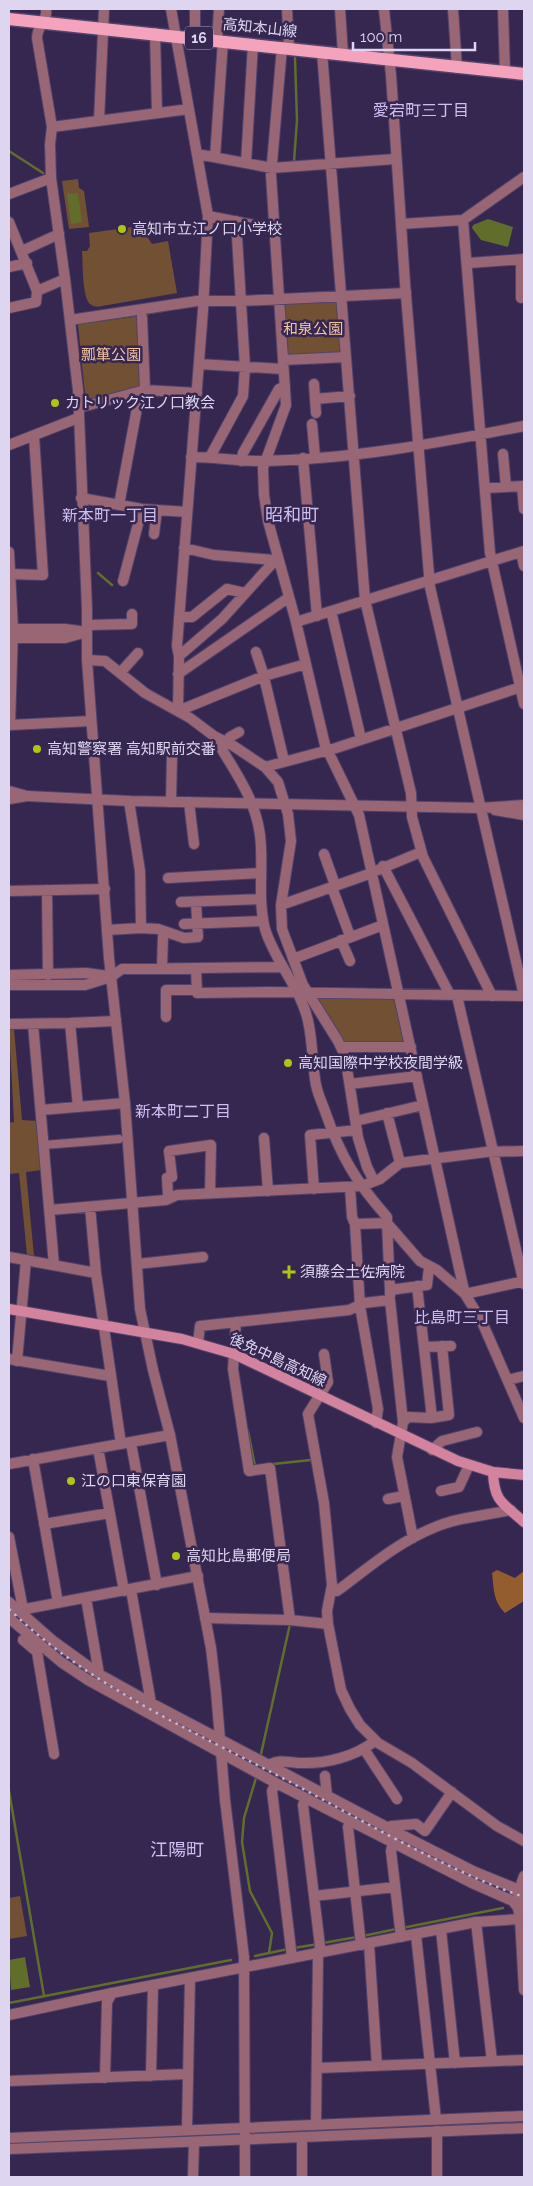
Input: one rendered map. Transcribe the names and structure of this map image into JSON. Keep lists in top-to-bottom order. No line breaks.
{"streets":{"main road":["高知本山線","16","後免中島高知線"]},"crossings":[["高知本山線","16"]],"districts":["愛宕町三丁目","昭和町","新本町一丁目","新本町二丁目","比島町三丁目","江陽町"],"parks":["和泉公園","瓢箪公園"],"places":{"other":["高知市立江ノ口小学校","カトリック江ノ口教会","高知警察署 高知駅前交番","高知国際中学校夜間学級","江の口東保育園","高知比島郵便局"],"health":["須藤会土佐病院"]},"scale_bar":"100 m"}
